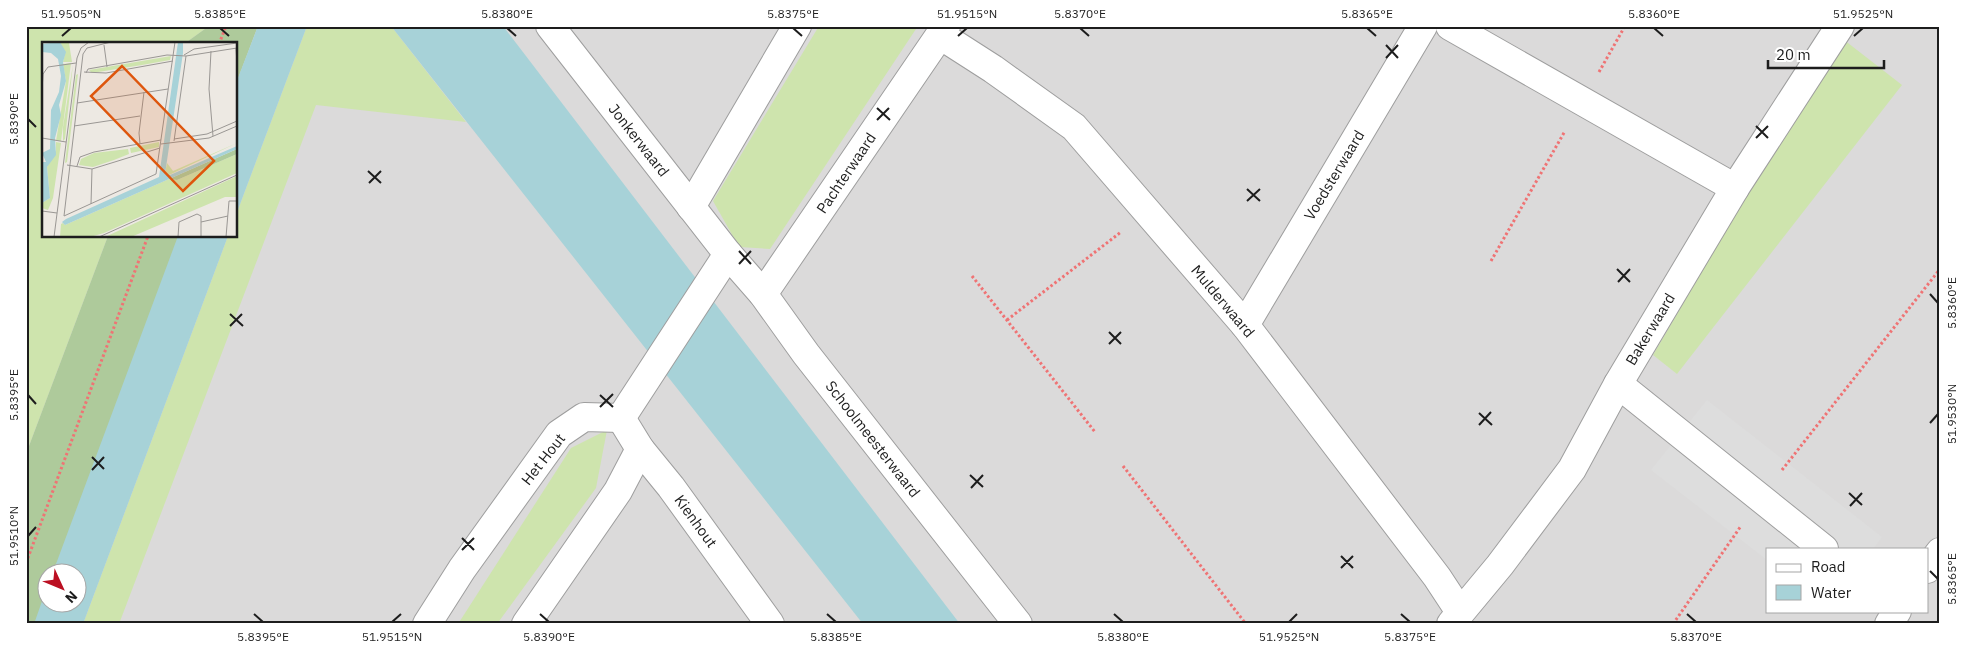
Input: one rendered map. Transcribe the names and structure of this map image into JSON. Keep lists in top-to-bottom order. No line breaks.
{"streets":{"street":["Jonkerwaard","Pachterwaard","Voedsterwaard","Mulderwaard","Bakerwaard","Schoolmeesterwaard","Het Hout","Kienhout"]},"crossings":[["Jonkerwaard","Schoolmeesterwaard"],["Pachterwaard","Mulderwaard"],["Pachterwaard","Schoolmeesterwaard"],["Voedsterwaard","Mulderwaard"],["Mulderwaard","Bakerwaard"],["Het Hout","Kienhout"]],"legend":["Road","Water"],"scale_bar":"20 m","north":"bottom right","coordinates":["51.9505°N","5.8385°E","5.8380°E","5.8375°E","51.9515°N","5.8370°E","5.8365°E","5.8360°E","51.9525°N","5.8390°E","5.8395°E","51.9530°N","51.9510°N"]}
